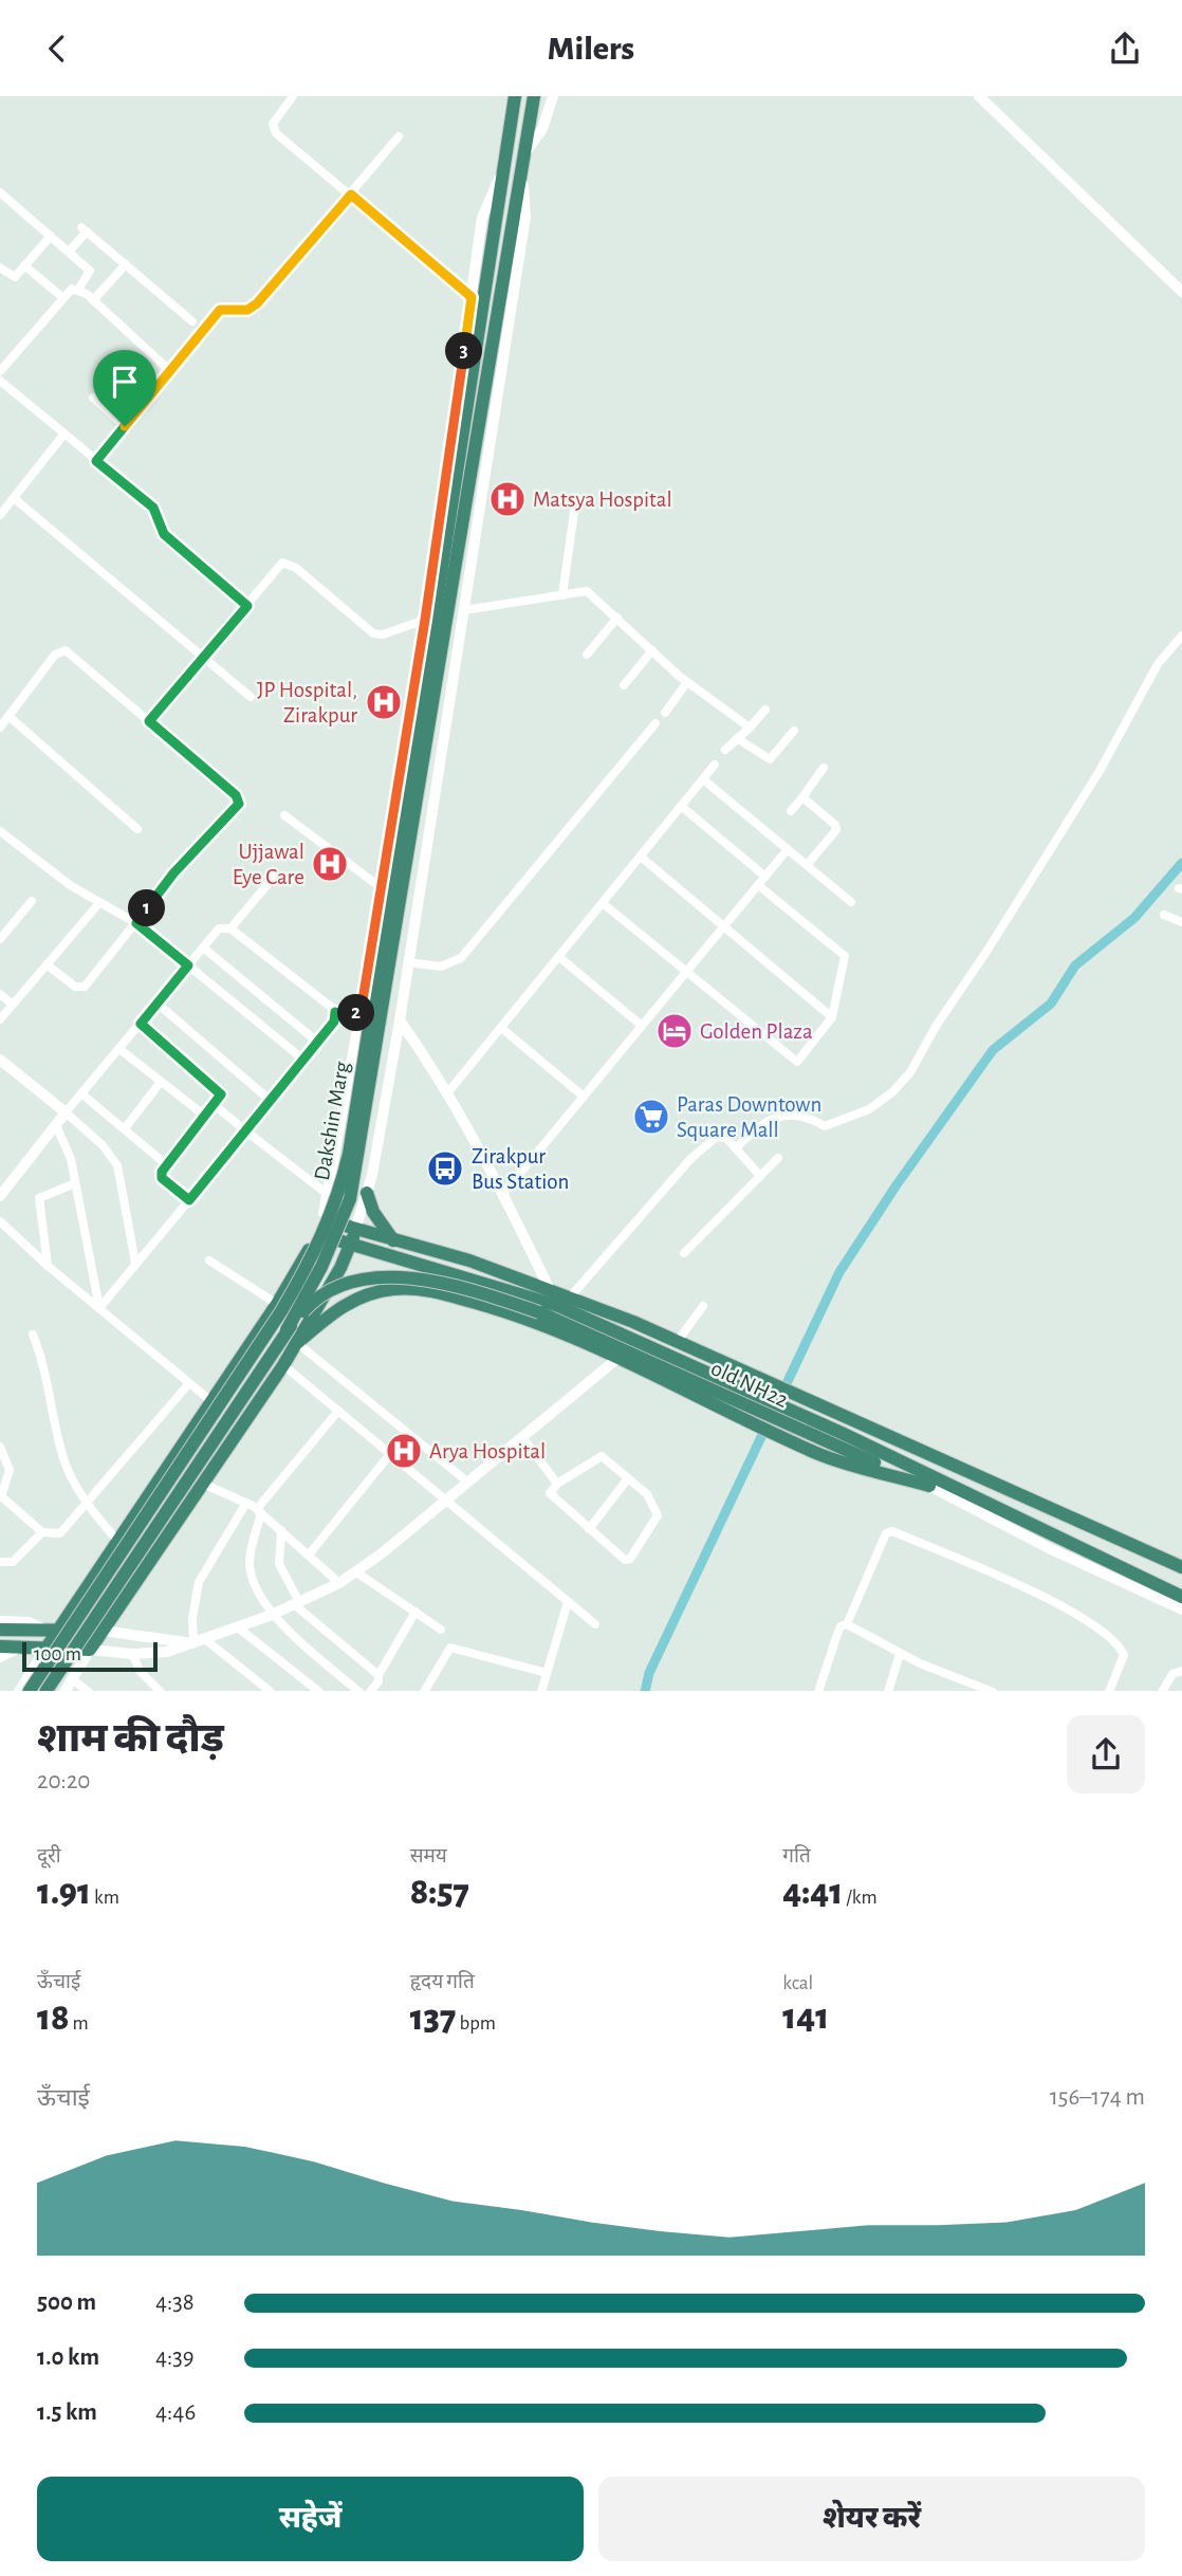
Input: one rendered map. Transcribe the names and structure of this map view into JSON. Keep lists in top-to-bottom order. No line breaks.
{"streets":{"highway":["Dakshin Marg","old NH22"]},"crossings":[["Dakshin Marg","old NH22"]],"places":{"hospital":["Matsya Hospital","JP Hospital, Zirakpur","Ujjawal Eye Care","Arya Hospital"],"hotel":["Golden Plaza"],"supermarket":["Paras Downtown Square Mall"],"bus stop":["Zirakpur Bus Station"]},"scale_bar":"100 m","page":{"header":"Milers","pins":["3","1","2"],"scale":"100 m","heading":["शाम की दौड़","20:20"],"stats":[["दूरी","1.91 km"],["समय","8:57"],["गति","4:41 /km"],["ऊँचाई","18 m"],["हृदय गति","137 bpm"],["kcal","141"]],"chart":["ऊँचाई","156–174 m"],"list":[{"name":"500 m","note":"4:38"},{"name":"1.0 km","note":"4:39"},{"name":"1.5 km","note":"4:46"}],"buttons":["सहेजें","शेयर करें"]}}
